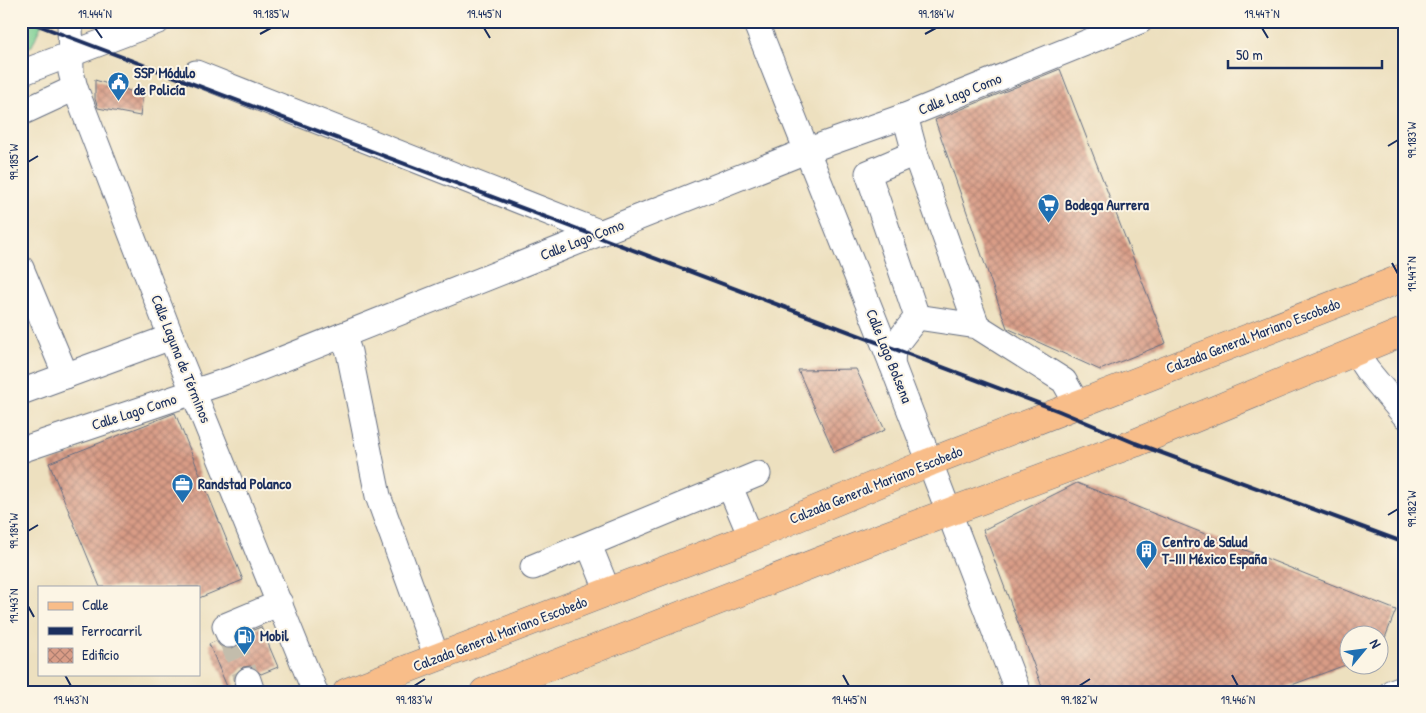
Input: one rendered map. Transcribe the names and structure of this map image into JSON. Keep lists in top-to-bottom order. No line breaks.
{"streets":{"main road":["Calzada General Mariano Escobedo"],"street":["Calle Lago Como","Calle Lago Bolsena","Calle Laguna de Términos"]},"crossings":[["Calle Lago Como","Calle Lago Bolsena"],["Calle Lago Como","Calle Laguna de Términos"],["Calzada General Mariano Escobedo","Calle Lago Bolsena"]],"places":{"public building":["SSP Módulo de Policía"],"supermarket":["Bodega Aurrera"],"office":["Randstad Polanco"],"building":["Centro de Salud T-III México España"],"fuel station":["Mobil"]},"legend":["Calle","Ferrocarril","Edificio"],"scale_bar":"50 m","north":"top right","coordinates":["19.444°N","99.185°W","19.445°N","99.184°W","19.447°N","99.183°W","99.182°W","19.443°N","19.446°N"]}
